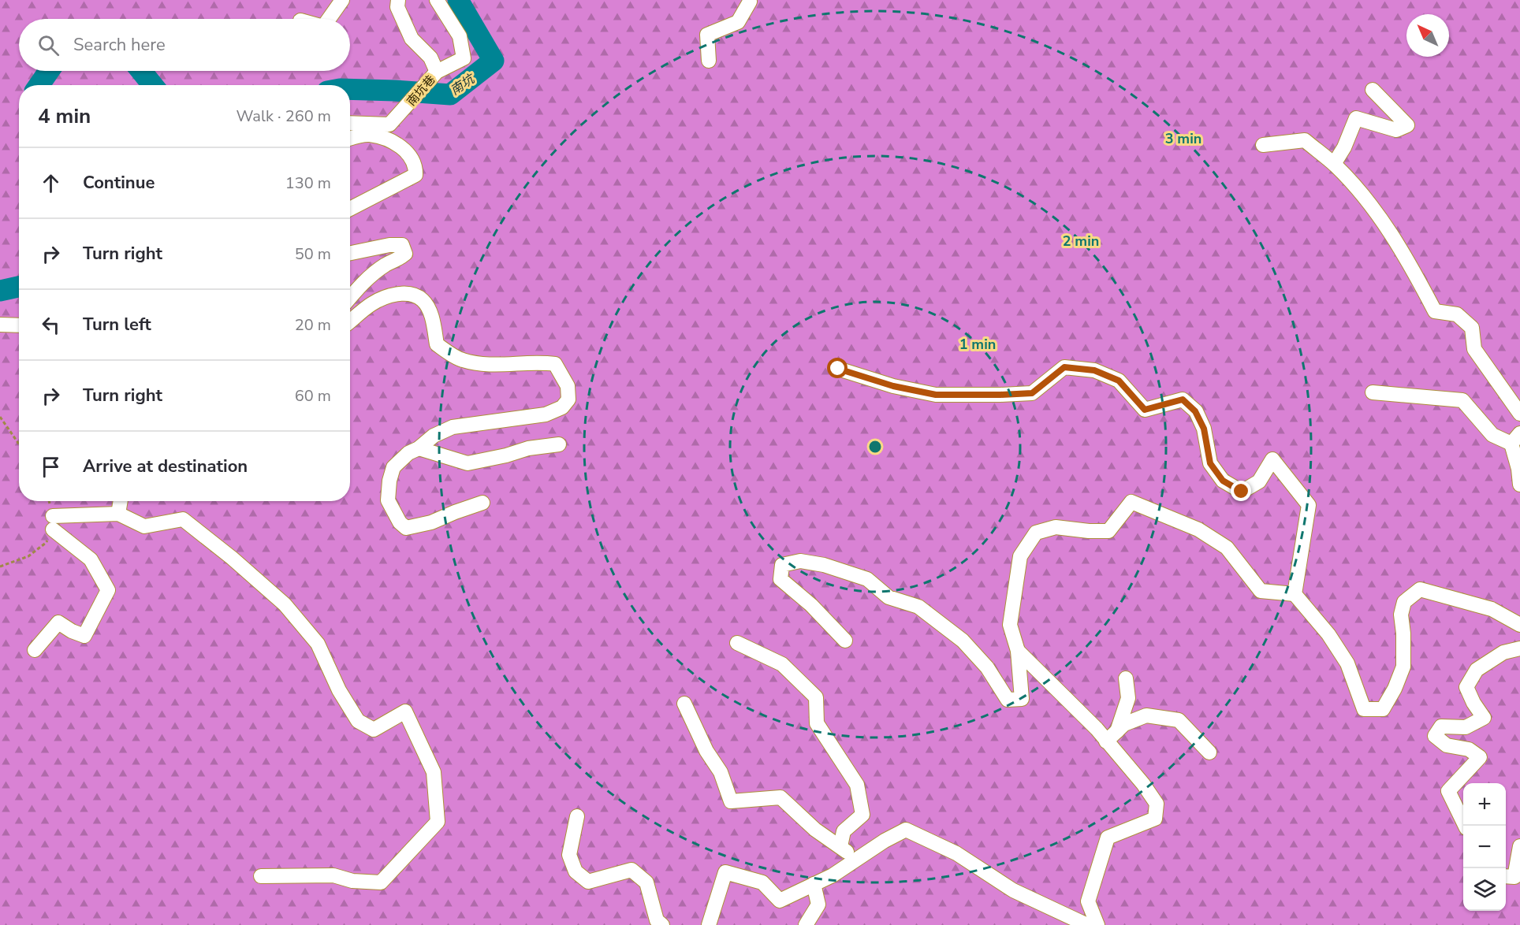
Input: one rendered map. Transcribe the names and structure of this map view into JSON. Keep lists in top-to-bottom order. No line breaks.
{"streets":{"street":["南坑巷"]},"water":["南坑"],"north":"top left","page":{"search":"Search here","heading":["4 min","Walk · 260 m"],"list":[["Continue","130 m"],["Turn right","50 m"],["Turn left","20 m"],["Turn right","60 m"],"Arrive at destination"],"map_buttons":["+","−"]},"rings":["3 min","2 min","1 min"]}
